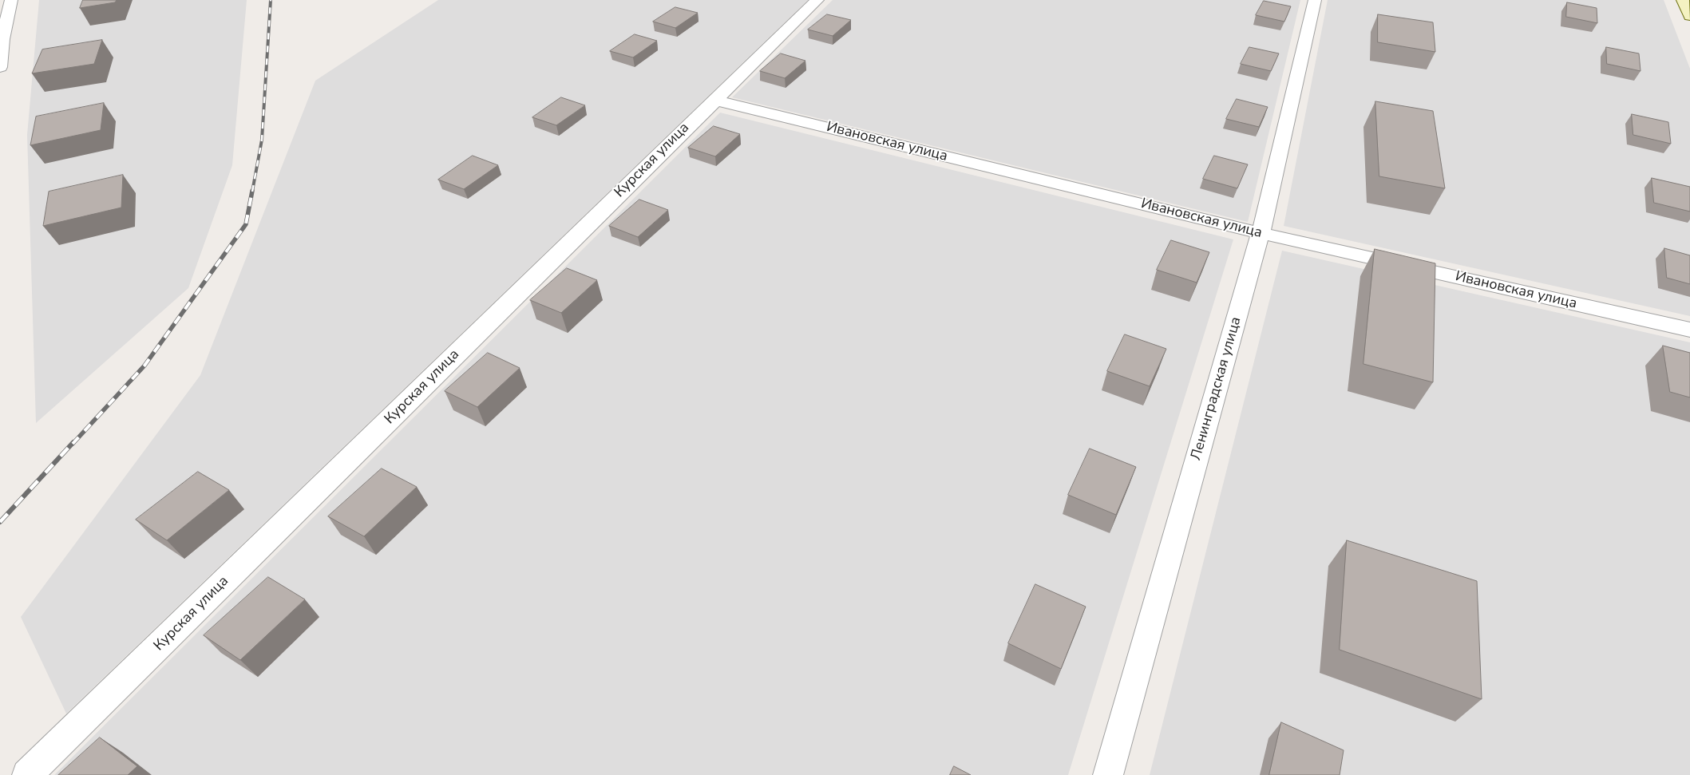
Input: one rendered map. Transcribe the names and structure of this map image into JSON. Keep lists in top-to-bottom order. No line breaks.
{"streets":{"street":["Ивановская улица","Курская улица","Ленинградская улица"]},"crossings":[["Ивановская улица","Курская улица"],["Ивановская улица","Ленинградская улица"]]}
